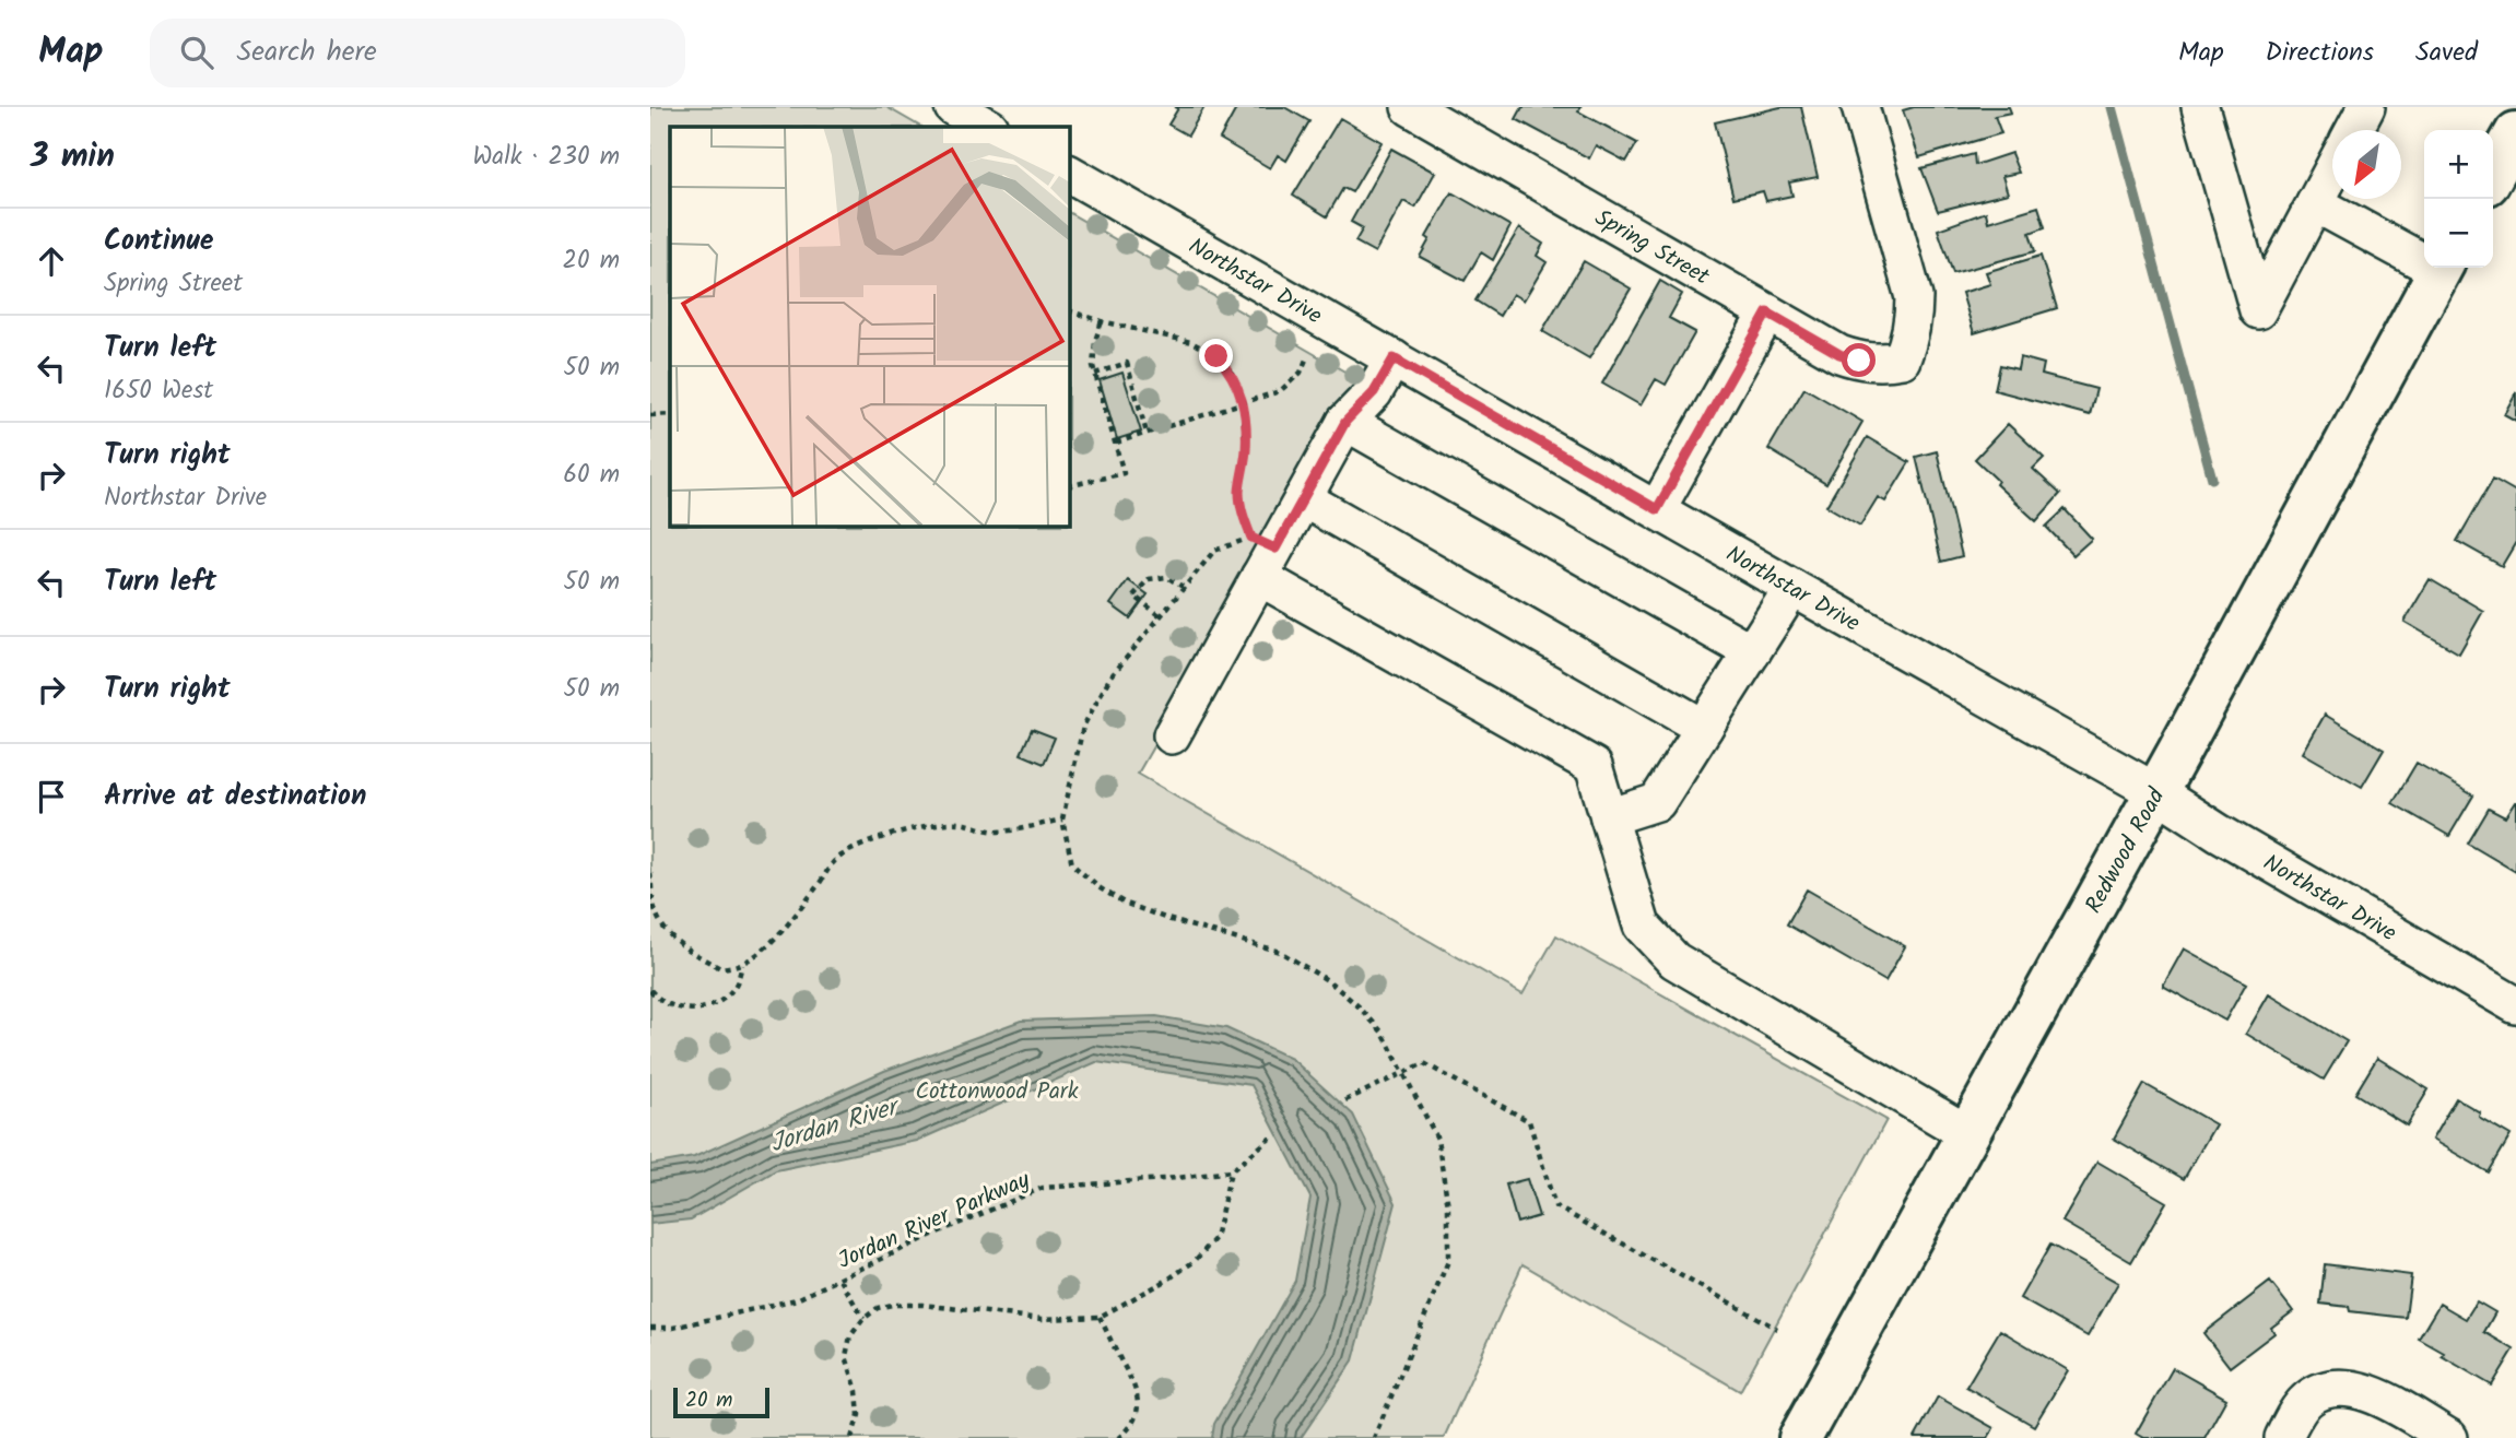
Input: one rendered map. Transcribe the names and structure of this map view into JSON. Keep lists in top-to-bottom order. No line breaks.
{"streets":{"main road":["Redwood Road"],"street":["Spring Street","Northstar Drive"],"path":["Jordan River Parkway"]},"crossings":[["Northstar Drive","Redwood Road"]],"water":["Jordan River"],"parks":["Cottonwood Park"],"scale_bar":"20 m","north":"bottom left","page":{"header":"Map","search":"Search here","nav":["Map","Directions","Saved"],"heading":["3 min","Walk · 230 m"],"map_buttons":["+","−"],"list":[["Continue","Spring Street","20 m"],["Turn left","1650 West","50 m"],["Turn right","Northstar Drive","60 m"],["Turn left","50 m"],["Turn right","50 m"],"Arrive at destination"],"scale":"20 m"}}
